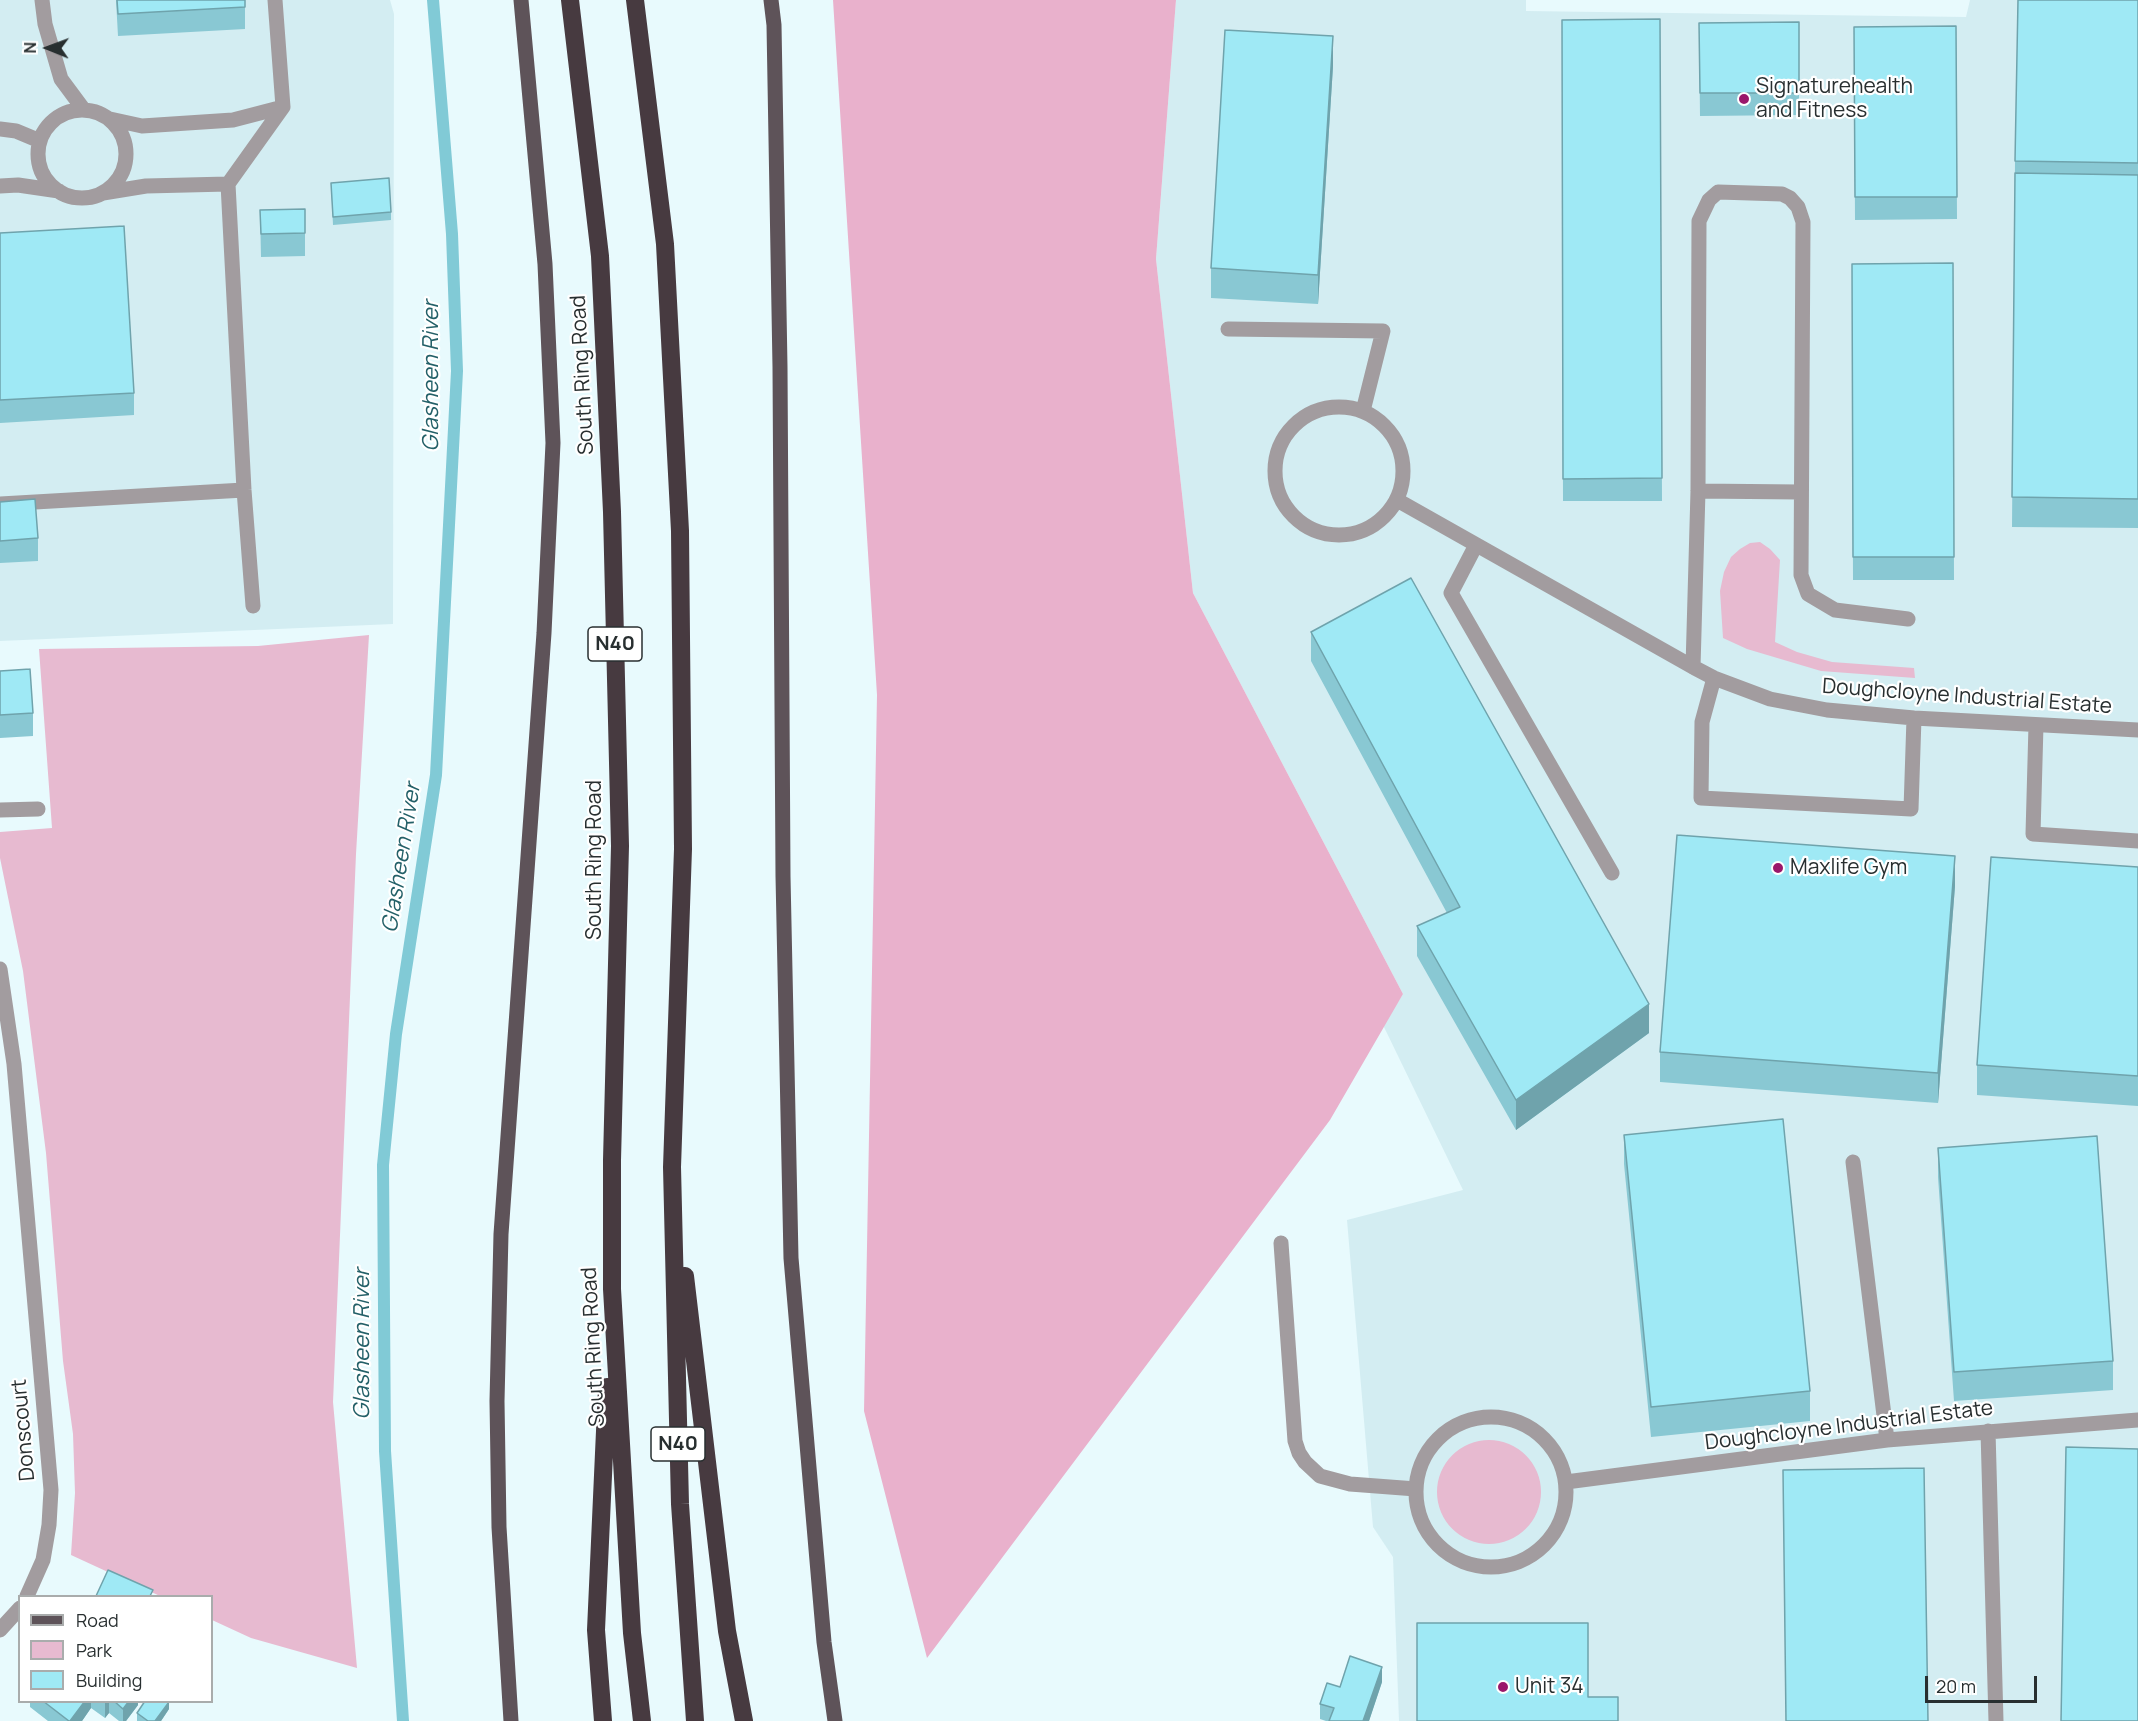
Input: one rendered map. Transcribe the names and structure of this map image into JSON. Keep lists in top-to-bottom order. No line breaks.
{"streets":{"highway":["South Ring Road","N40"],"street":["Doughcloyne Industrial Estate","Donscourt"]},"water":["Glasheen River"],"places":["Signaturehealth and Fitness","Maxlife Gym","Unit 34"],"legend":["Road","Park","Building"],"scale_bar":"20 m","north":"left"}
